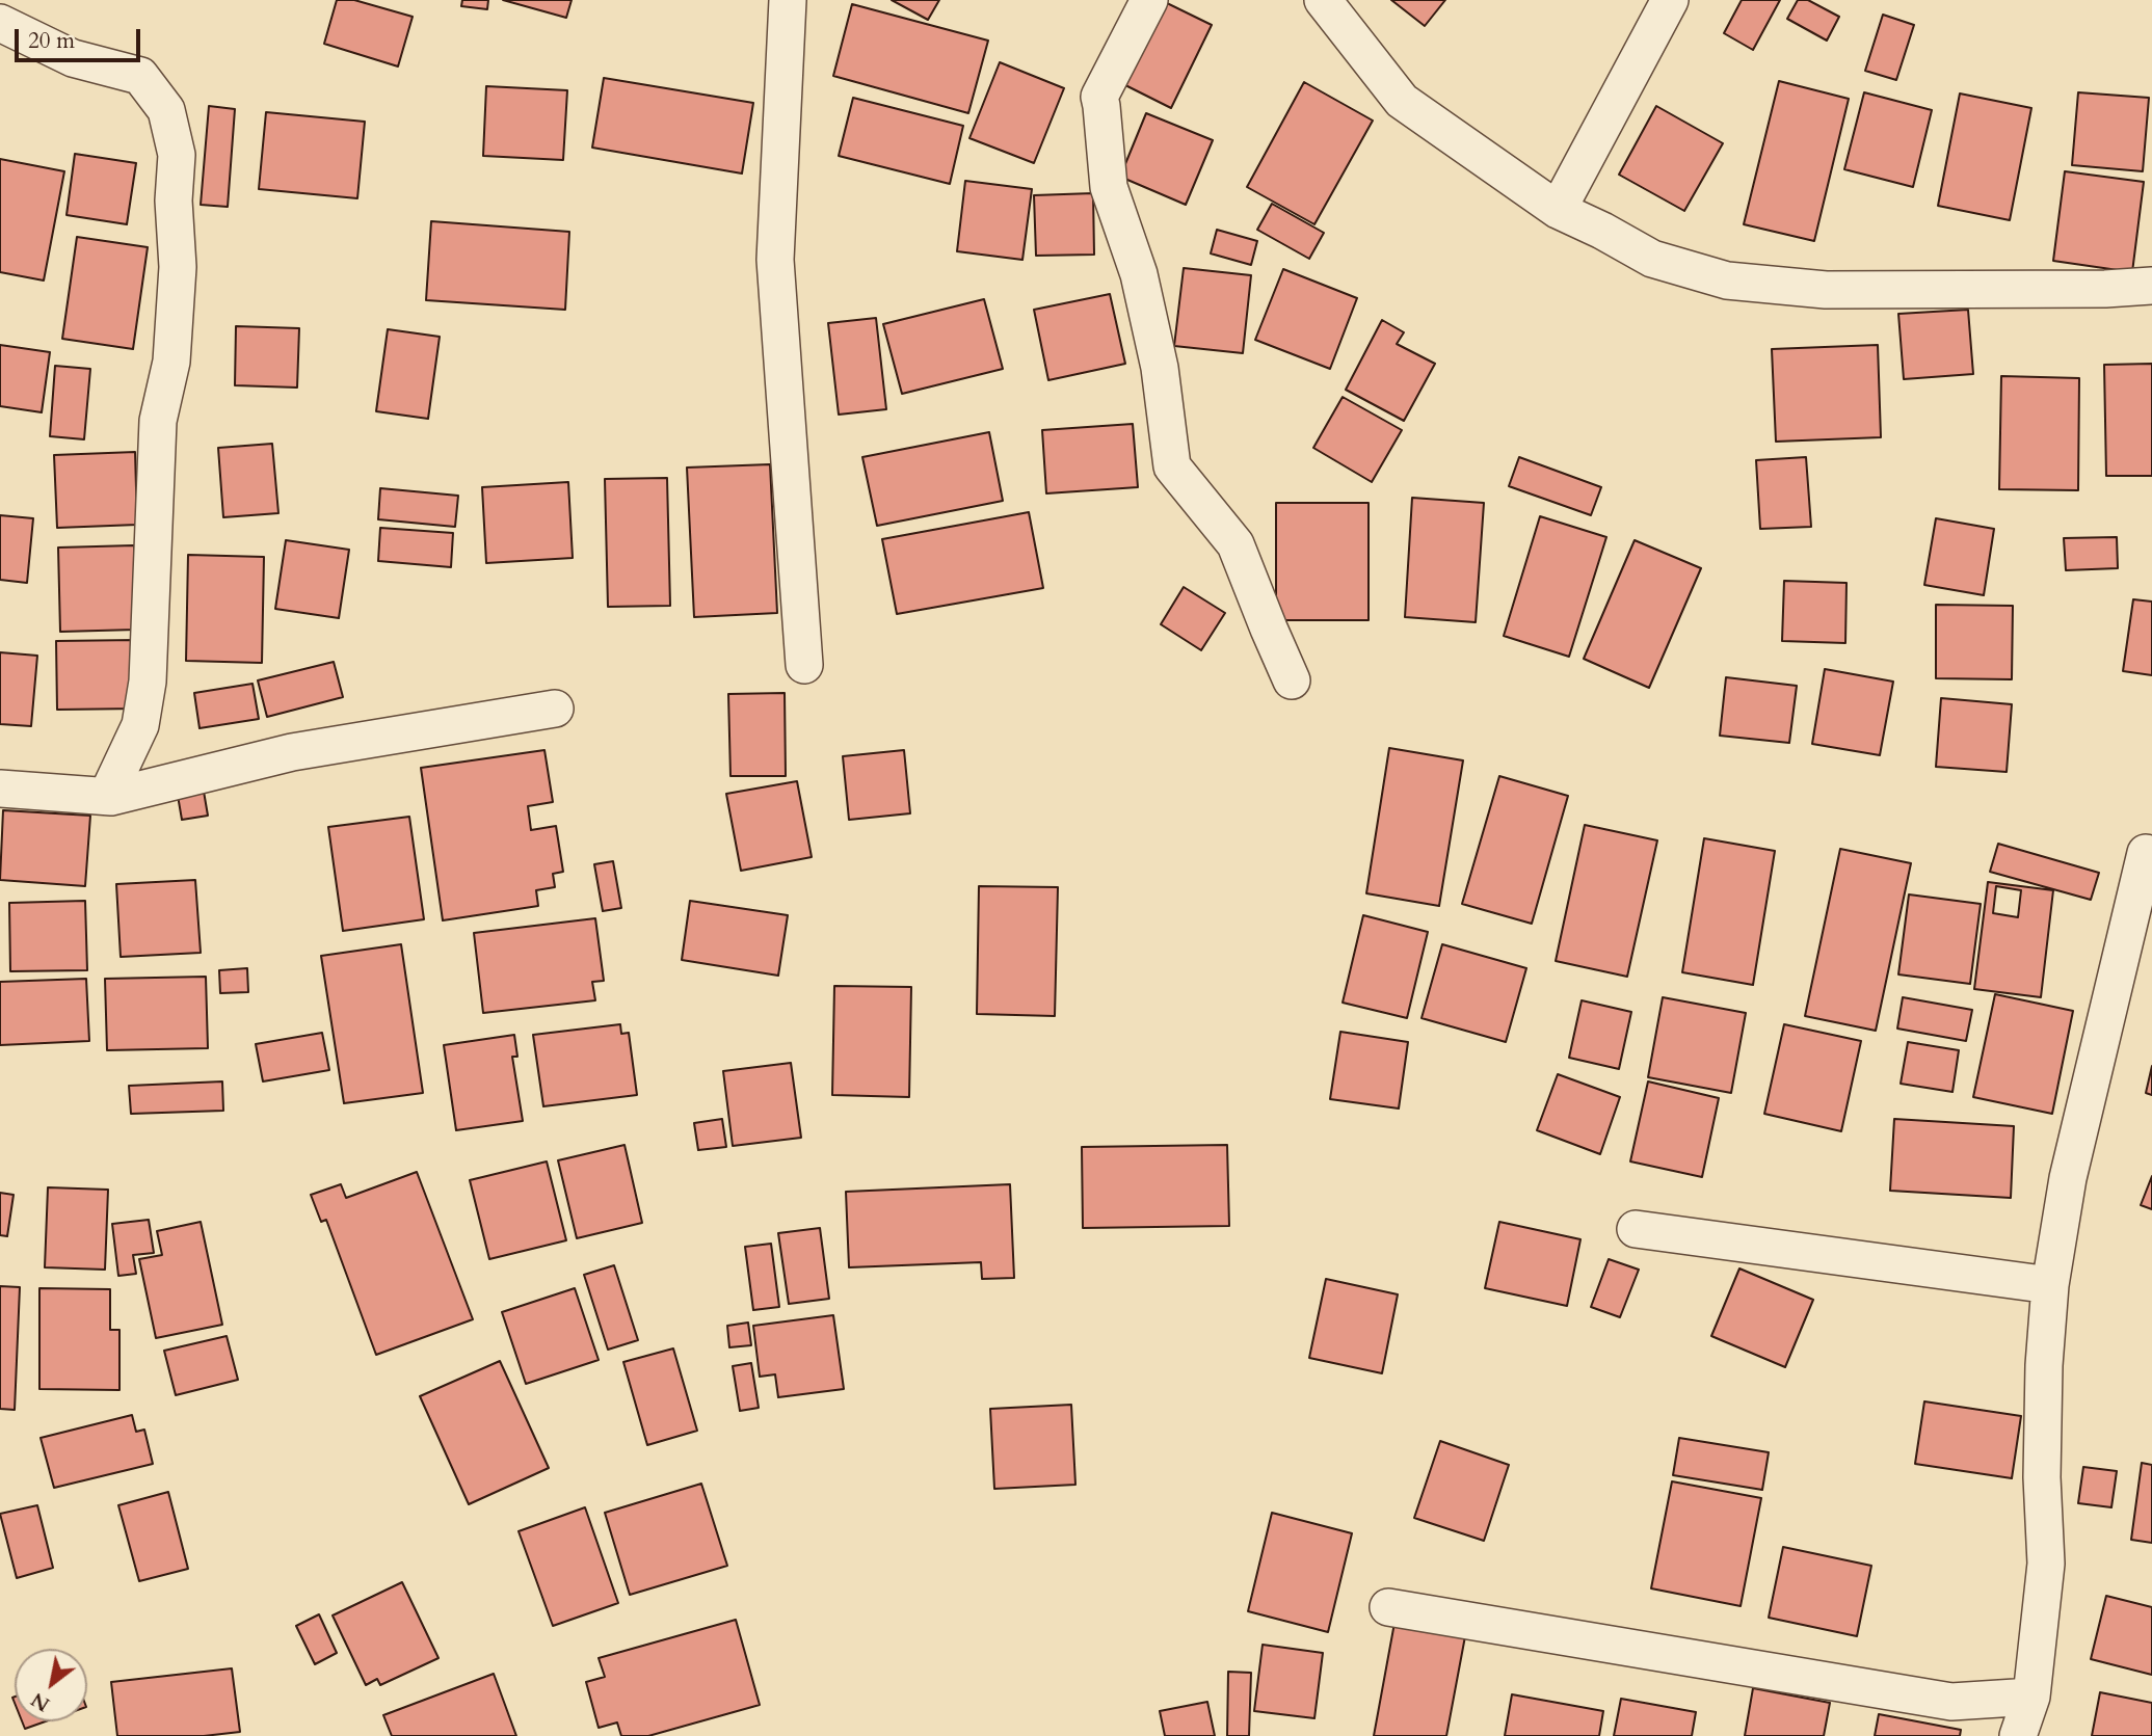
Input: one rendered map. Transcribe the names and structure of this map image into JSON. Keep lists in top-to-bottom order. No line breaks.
{"scale_bar":"20 m","north":"bottom left"}
